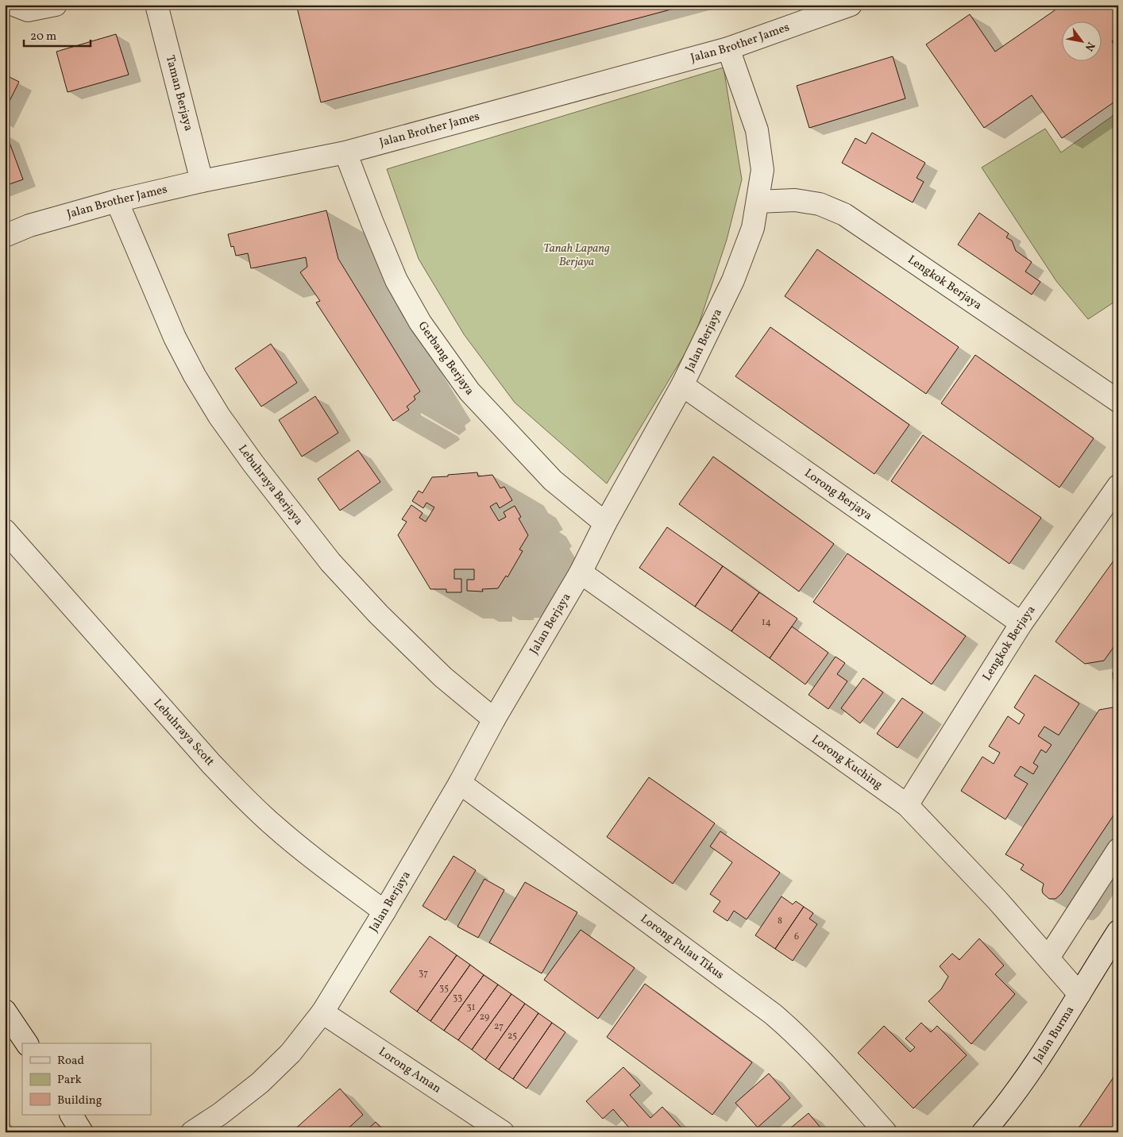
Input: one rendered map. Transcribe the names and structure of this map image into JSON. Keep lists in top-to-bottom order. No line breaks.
{"streets":{"street":["Jalan Brother James","Taman Berjaya","Lengkok Berjaya","Jalan Berjaya","Gerbang Berjaya","Lebuhraya Berjaya","Lorong Berjaya","Lebuhraya Scott","Lorong Kuching","Lorong Pulau Tikus","Jalan Burma","Lorong Aman"]},"crossings":[["Jalan Brother James","Taman Berjaya"],["Jalan Brother James","Jalan Berjaya"],["Jalan Brother James","Gerbang Berjaya"],["Jalan Brother James","Lebuhraya Berjaya"],["Lengkok Berjaya","Jalan Berjaya"],["Lengkok Berjaya","Lorong Berjaya"],["Lengkok Berjaya","Lorong Kuching"],["Jalan Berjaya","Gerbang Berjaya"],["Jalan Berjaya","Lebuhraya Berjaya"],["Jalan Berjaya","Lorong Berjaya"],["Jalan Berjaya","Lebuhraya Scott"],["Jalan Berjaya","Lorong Kuching"],["Jalan Berjaya","Lorong Pulau Tikus"],["Jalan Berjaya","Lorong Aman"],["Lorong Kuching","Jalan Burma"]],"parks":["Tanah Lapang Berjaya"],"house_numbers":["14","8","6","37","35","33","31","29","27","25"],"legend":["Road","Park","Building"],"scale_bar":"20 m","north":"bottom right"}
